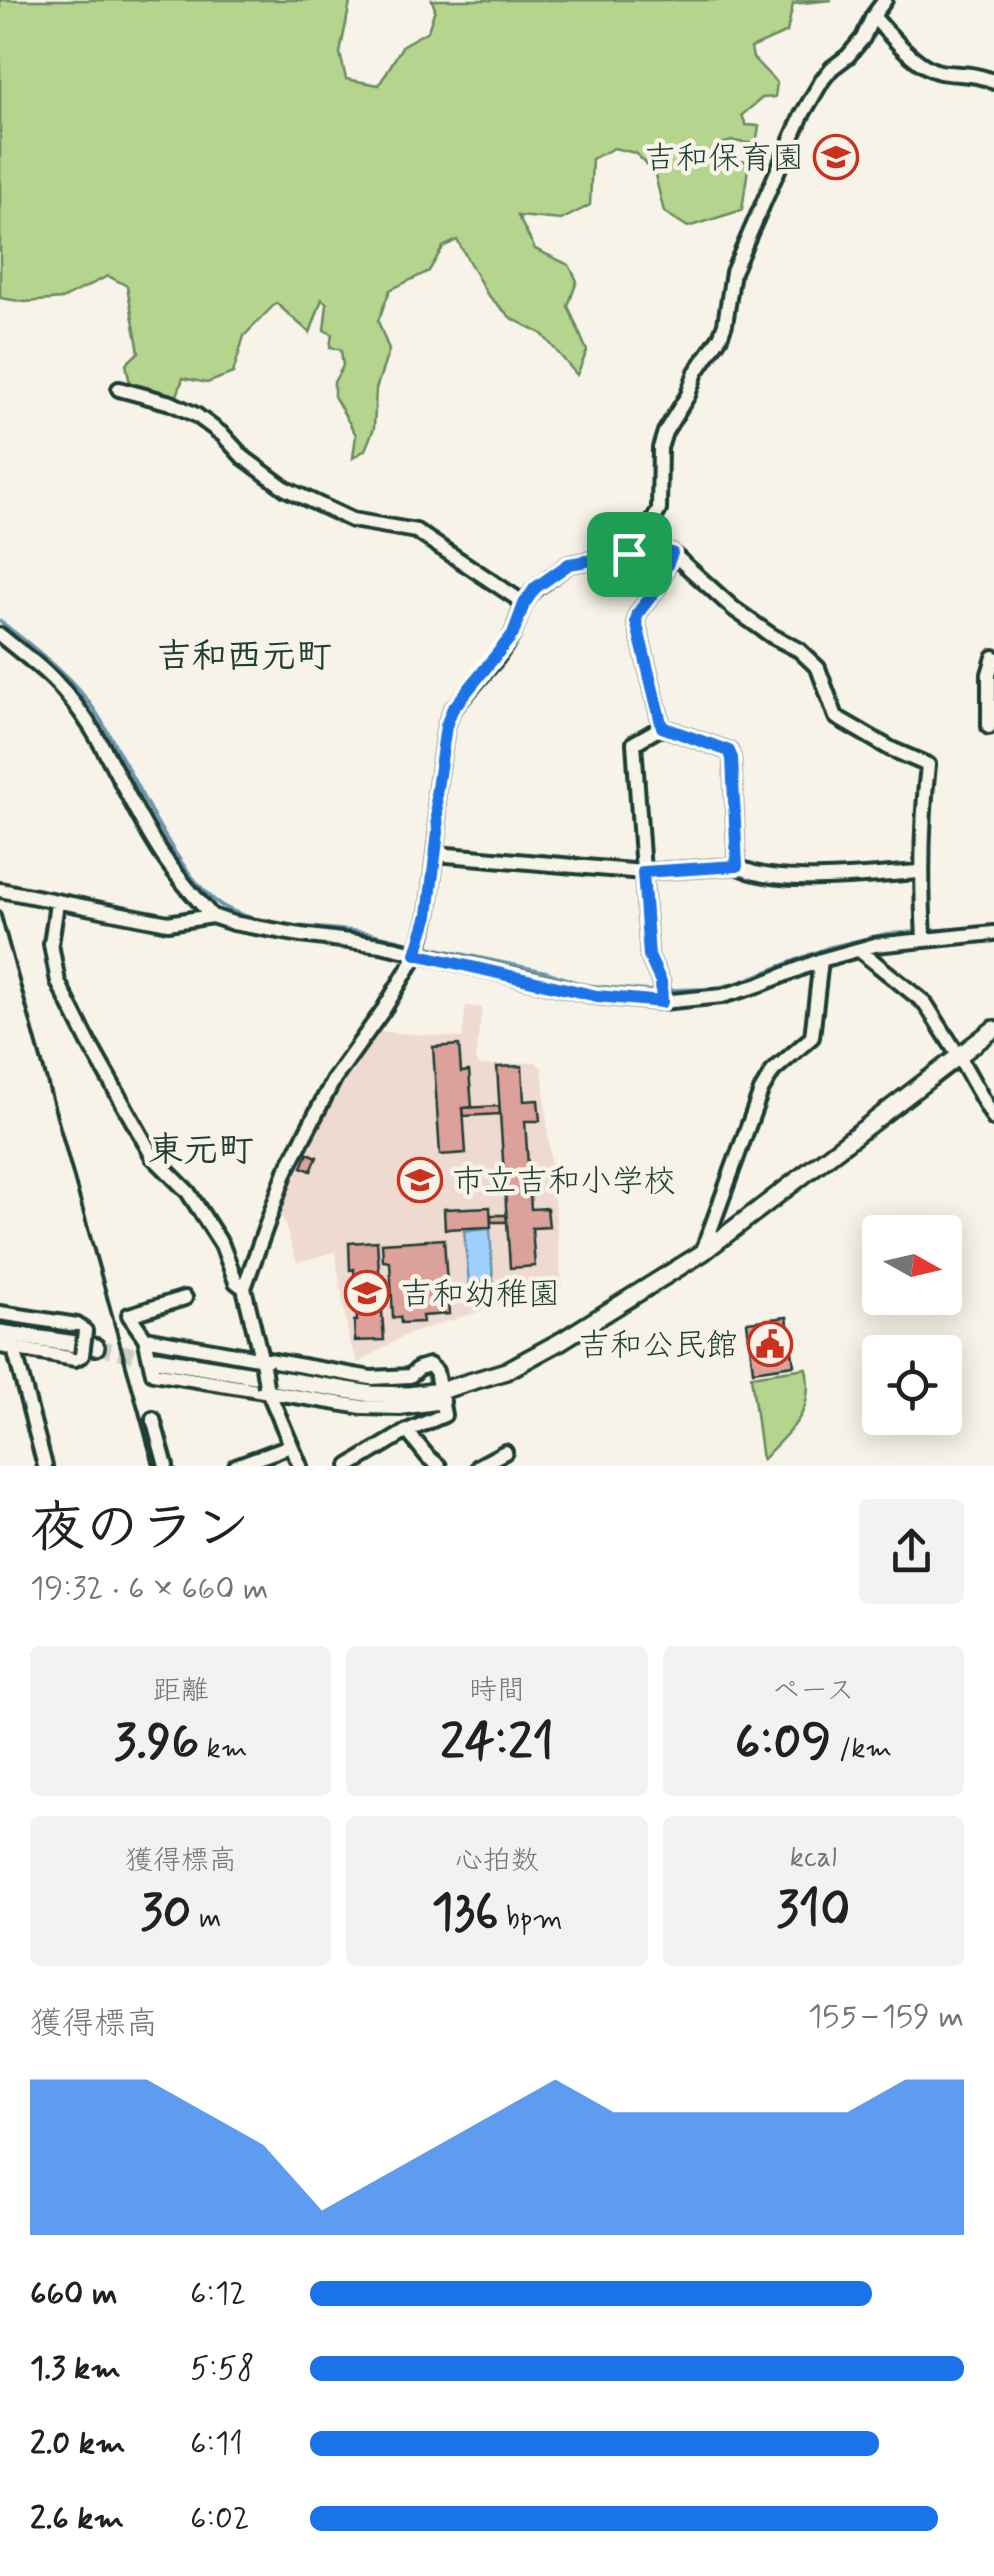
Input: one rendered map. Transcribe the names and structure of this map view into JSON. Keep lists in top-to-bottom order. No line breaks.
{"districts":["吉和西元町","東元町"],"places":{"school or university":["吉和保育園","市立吉和小学校","吉和幼稚園"],"public building":["吉和公民館"]},"north":"right","page":{"heading":["夜のラン","19:32 · 6 × 660 m"],"stats":[["距離","3.96 km"],["時間","24:21"],["ペース","6:09 /km"],["獲得標高","30 m"],["心拍数","136 bpm"],["kcal","310"]],"chart":["獲得標高","155–159 m"],"list":[{"name":"660 m","note":"6:12"},{"name":"1.3 km","note":"5:58"},{"name":"2.0 km","note":"6:11"},{"name":"2.6 km","note":"6:02"}]}}
